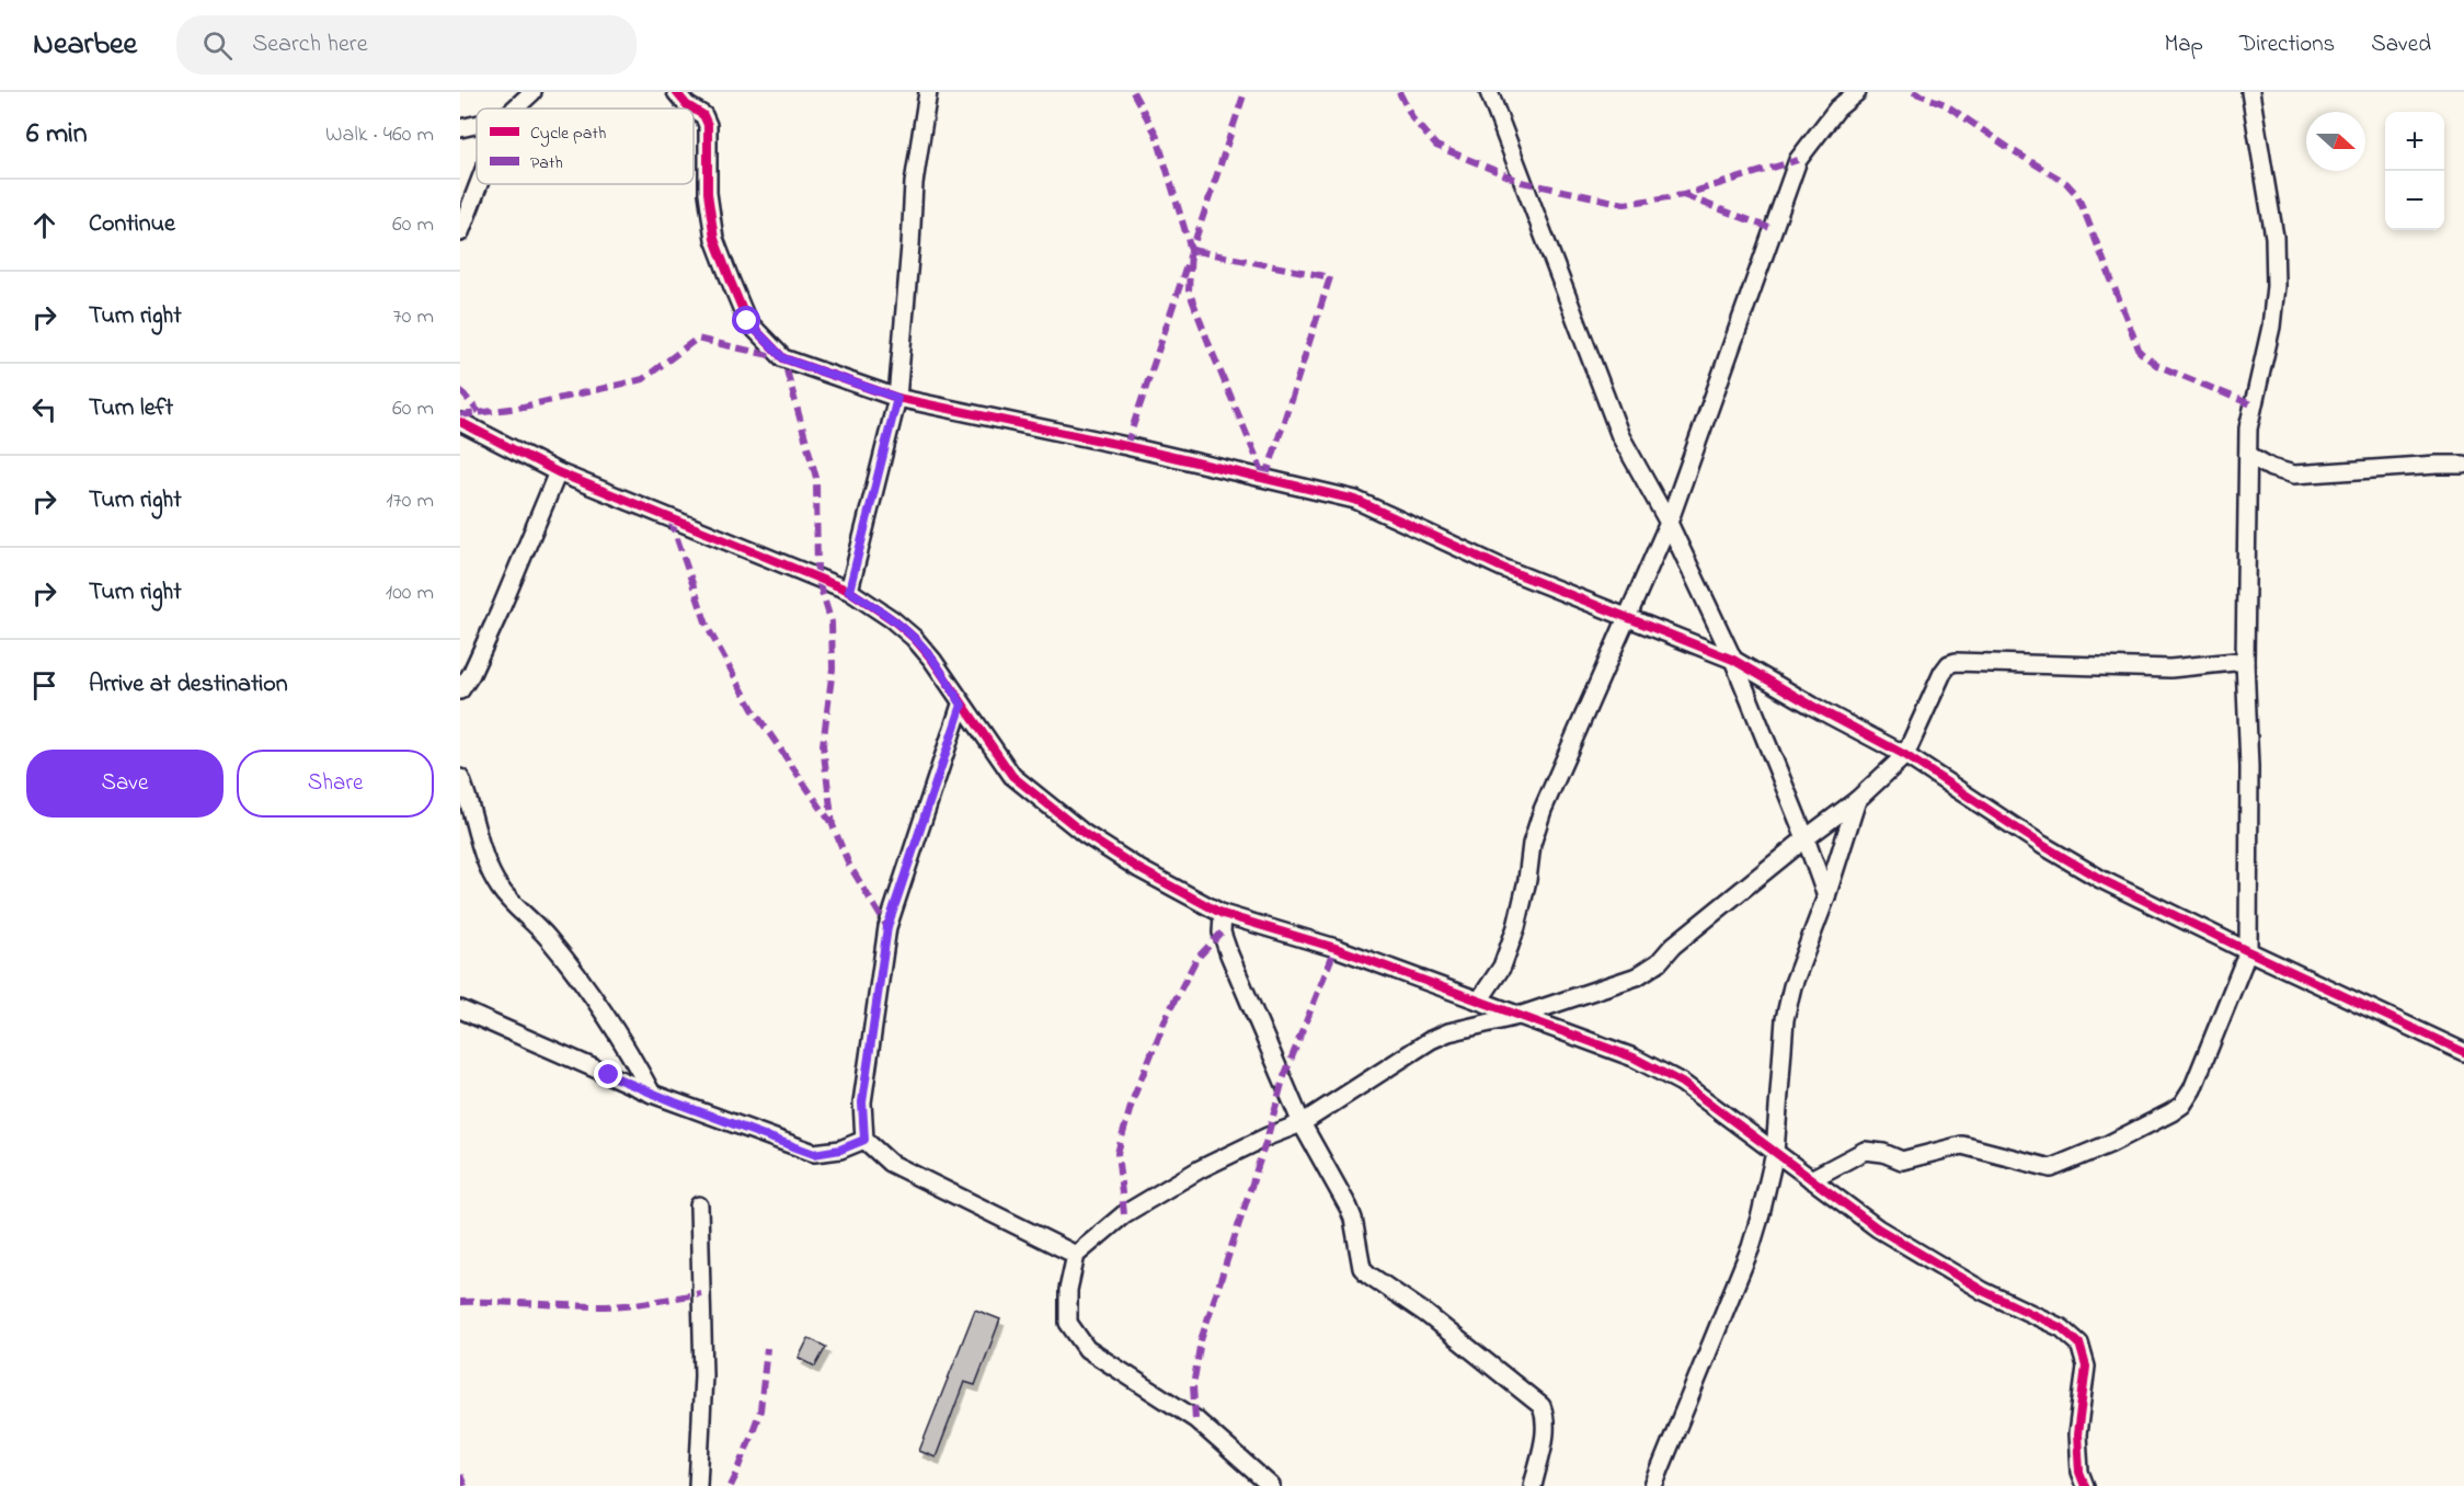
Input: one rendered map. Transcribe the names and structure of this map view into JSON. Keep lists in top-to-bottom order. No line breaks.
{"legend":["Cycle path","Path"],"north":"right","page":{"header":"Nearbee","search":"Search here","nav":["Map","Directions","Saved"],"heading":["6 min","Walk · 460 m"],"map_buttons":["+","−"],"list":[["Continue","60 m"],["Turn right","70 m"],["Turn left","60 m"],["Turn right","170 m"],["Turn right","100 m"],"Arrive at destination"],"buttons":["Save","Share"]}}
